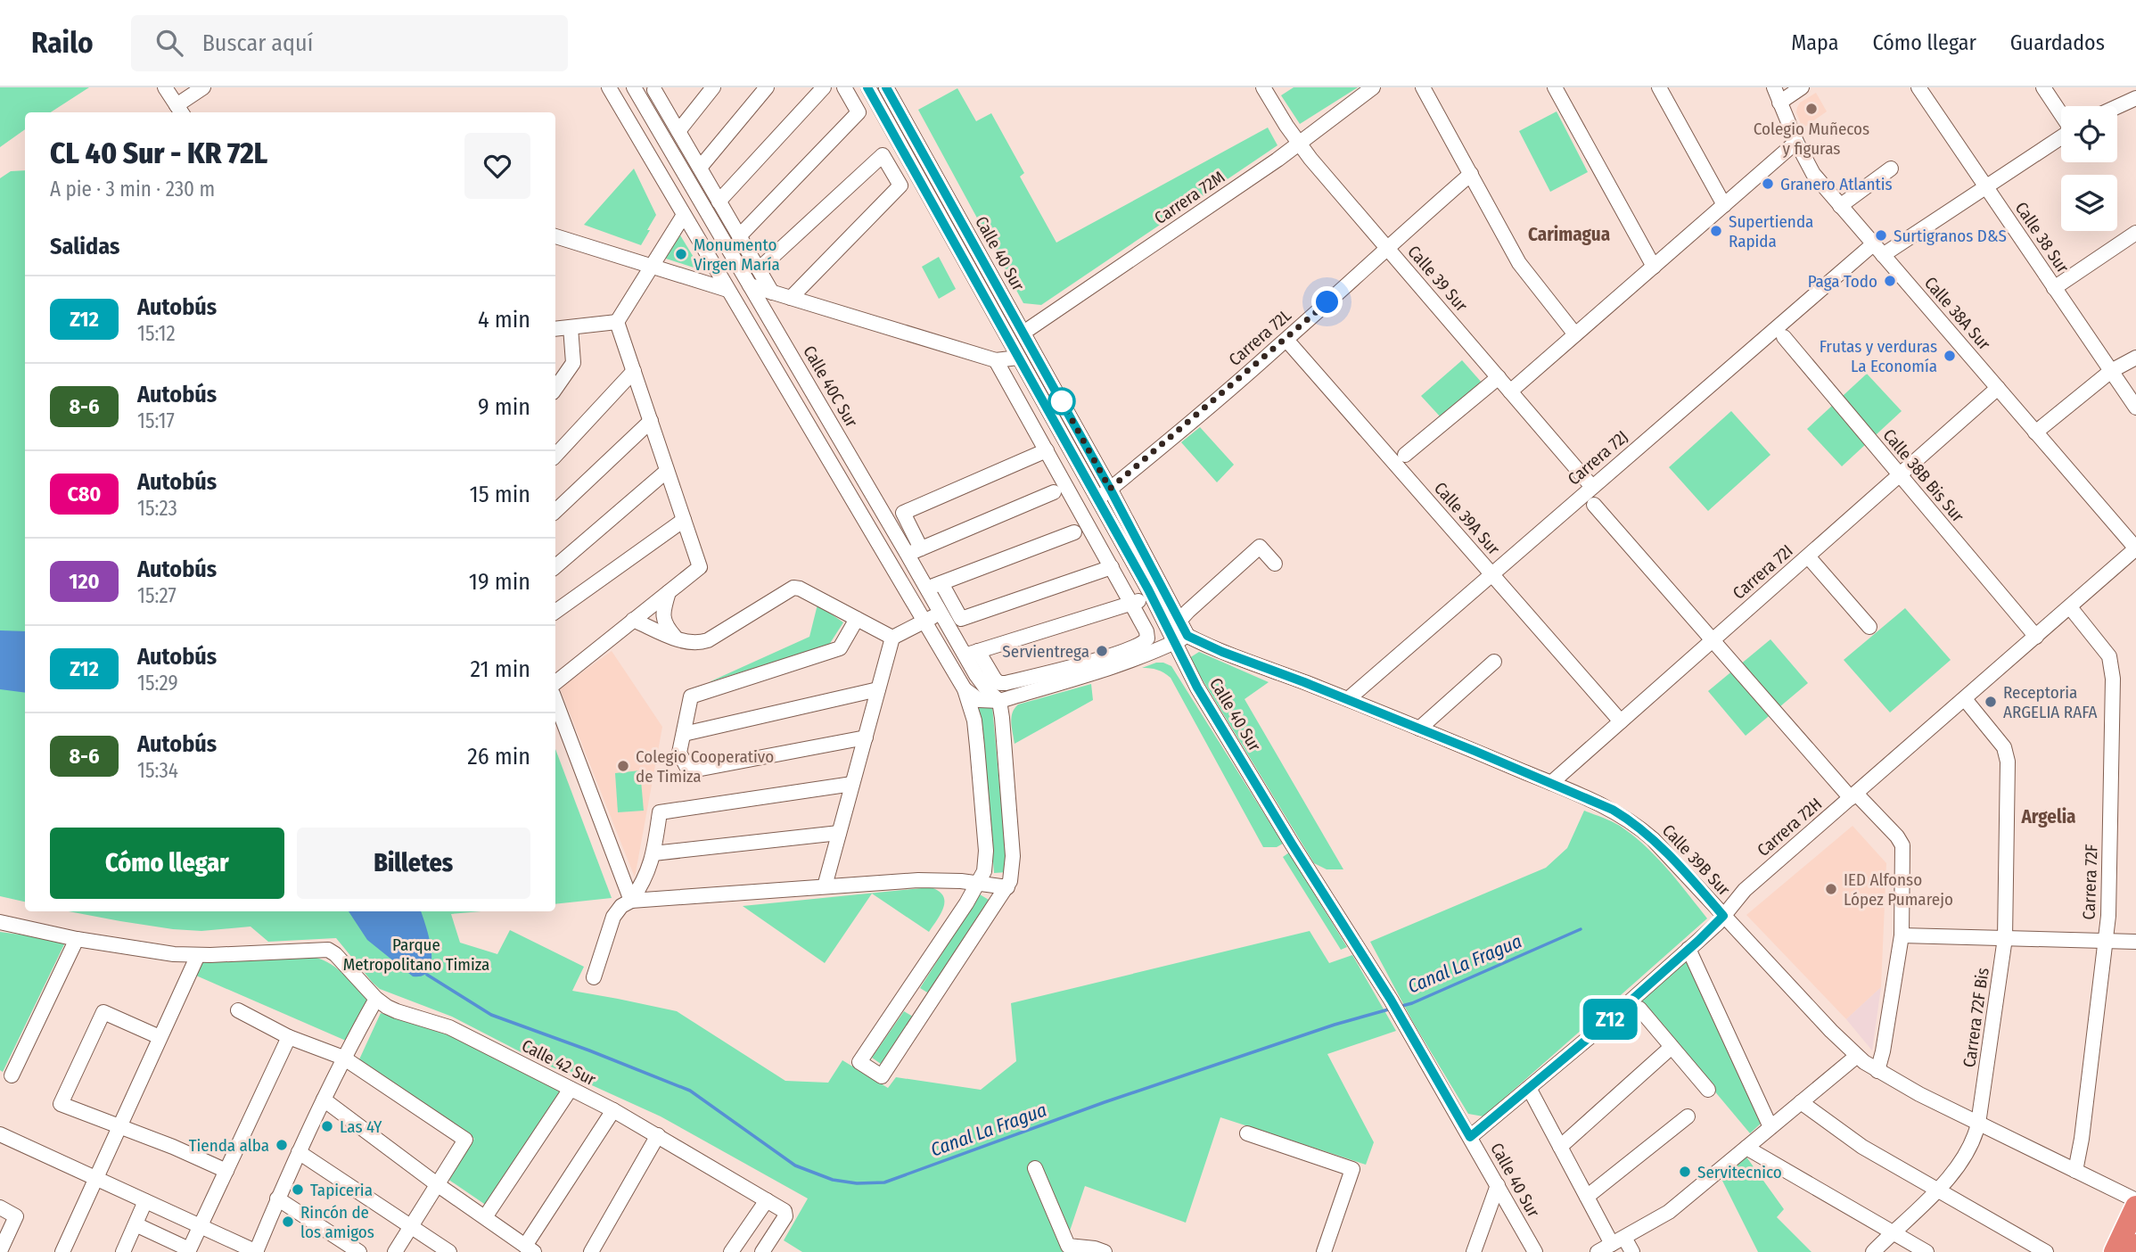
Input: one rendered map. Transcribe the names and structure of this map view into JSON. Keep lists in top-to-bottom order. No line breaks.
{"streets":{"street":["Carrera 72M","Calle 38 Sur","Calle 40 Sur","Calle 39 Sur","Calle 38A Sur","Carrera 72L","Calle 40C Sur","Carrera 72J","Calle 38B Bis Sur","Calle 39A Sur","Carrera 72I","Carrera 72H","Calle 39B Sur","Carrera 72F","Carrera 72F Bis","Calle 42 Sur"]},"crossings":[["Carrera 72M","Calle 40 Sur"],["Carrera 72M","Calle 39 Sur"],["Calle 38 Sur","Carrera 72J"],["Calle 40 Sur","Carrera 72L"],["Calle 40 Sur","Carrera 72H"],["Calle 40 Sur","Calle 39B Sur"],["Calle 39 Sur","Carrera 72L"],["Calle 39 Sur","Carrera 72J"],["Calle 38A Sur","Carrera 72J"],["Calle 38A Sur","Carrera 72I"],["Calle 38A Sur","Carrera 72H"],["Carrera 72L","Calle 39A Sur"],["Carrera 72J","Calle 39A Sur"],["Carrera 72J","Calle 39B Sur"],["Calle 38B Bis Sur","Carrera 72I"],["Calle 38B Bis Sur","Carrera 72H"],["Calle 39A Sur","Carrera 72I"],["Carrera 72I","Calle 39B Sur"],["Carrera 72H","Calle 39B Sur"],["Carrera 72H","Carrera 72F"],["Carrera 72H","Carrera 72F Bis"],["Calle 39B Sur","Carrera 72F"],["Calle 39B Sur","Carrera 72F Bis"]],"districts":["Carimagua","Argelia"],"water":["Canal La Fragua"],"parks":["Parque Metropolitano Timiza"],"places":["Colegio Muñecos y figuras","Granero Atlantis","Supertienda Rapida","Surtigranos D&S","Monumento Virgen María","Paga Todo","Frutas y verduras La Economía","Servientrega","Receptoria ARGELIA RAFA","Colegio Cooperativo de Timiza","IED Alfonso López Pumarejo","Las 4Y","Tienda alba","Servitecnico","Tapiceria","Rincón de los amigos"],"lines":["bus line Z12"],"page":{"header":"Railo","search":"Buscar aquí","nav":["Mapa","Cómo llegar","Guardados"],"on_map":"Z12","heading":[["CL 40 Sur - KR 72L","A pie · 3 min · 230 m"],"Salidas"],"list":[{"mark":"Z12","name":"Autobús","note":"15:12","value":"4 min"},{"mark":"8-6","name":"Autobús","note":"15:17","value":"9 min"},{"mark":"C80","name":"Autobús","note":"15:23","value":"15 min"},{"mark":"120","name":"Autobús","note":"15:27","value":"19 min"},{"mark":"Z12","name":"Autobús","note":"15:29","value":"21 min"},{"mark":"8-6","name":"Autobús","note":"15:34","value":"26 min"}],"buttons":["Cómo llegar","Billetes"]}}
